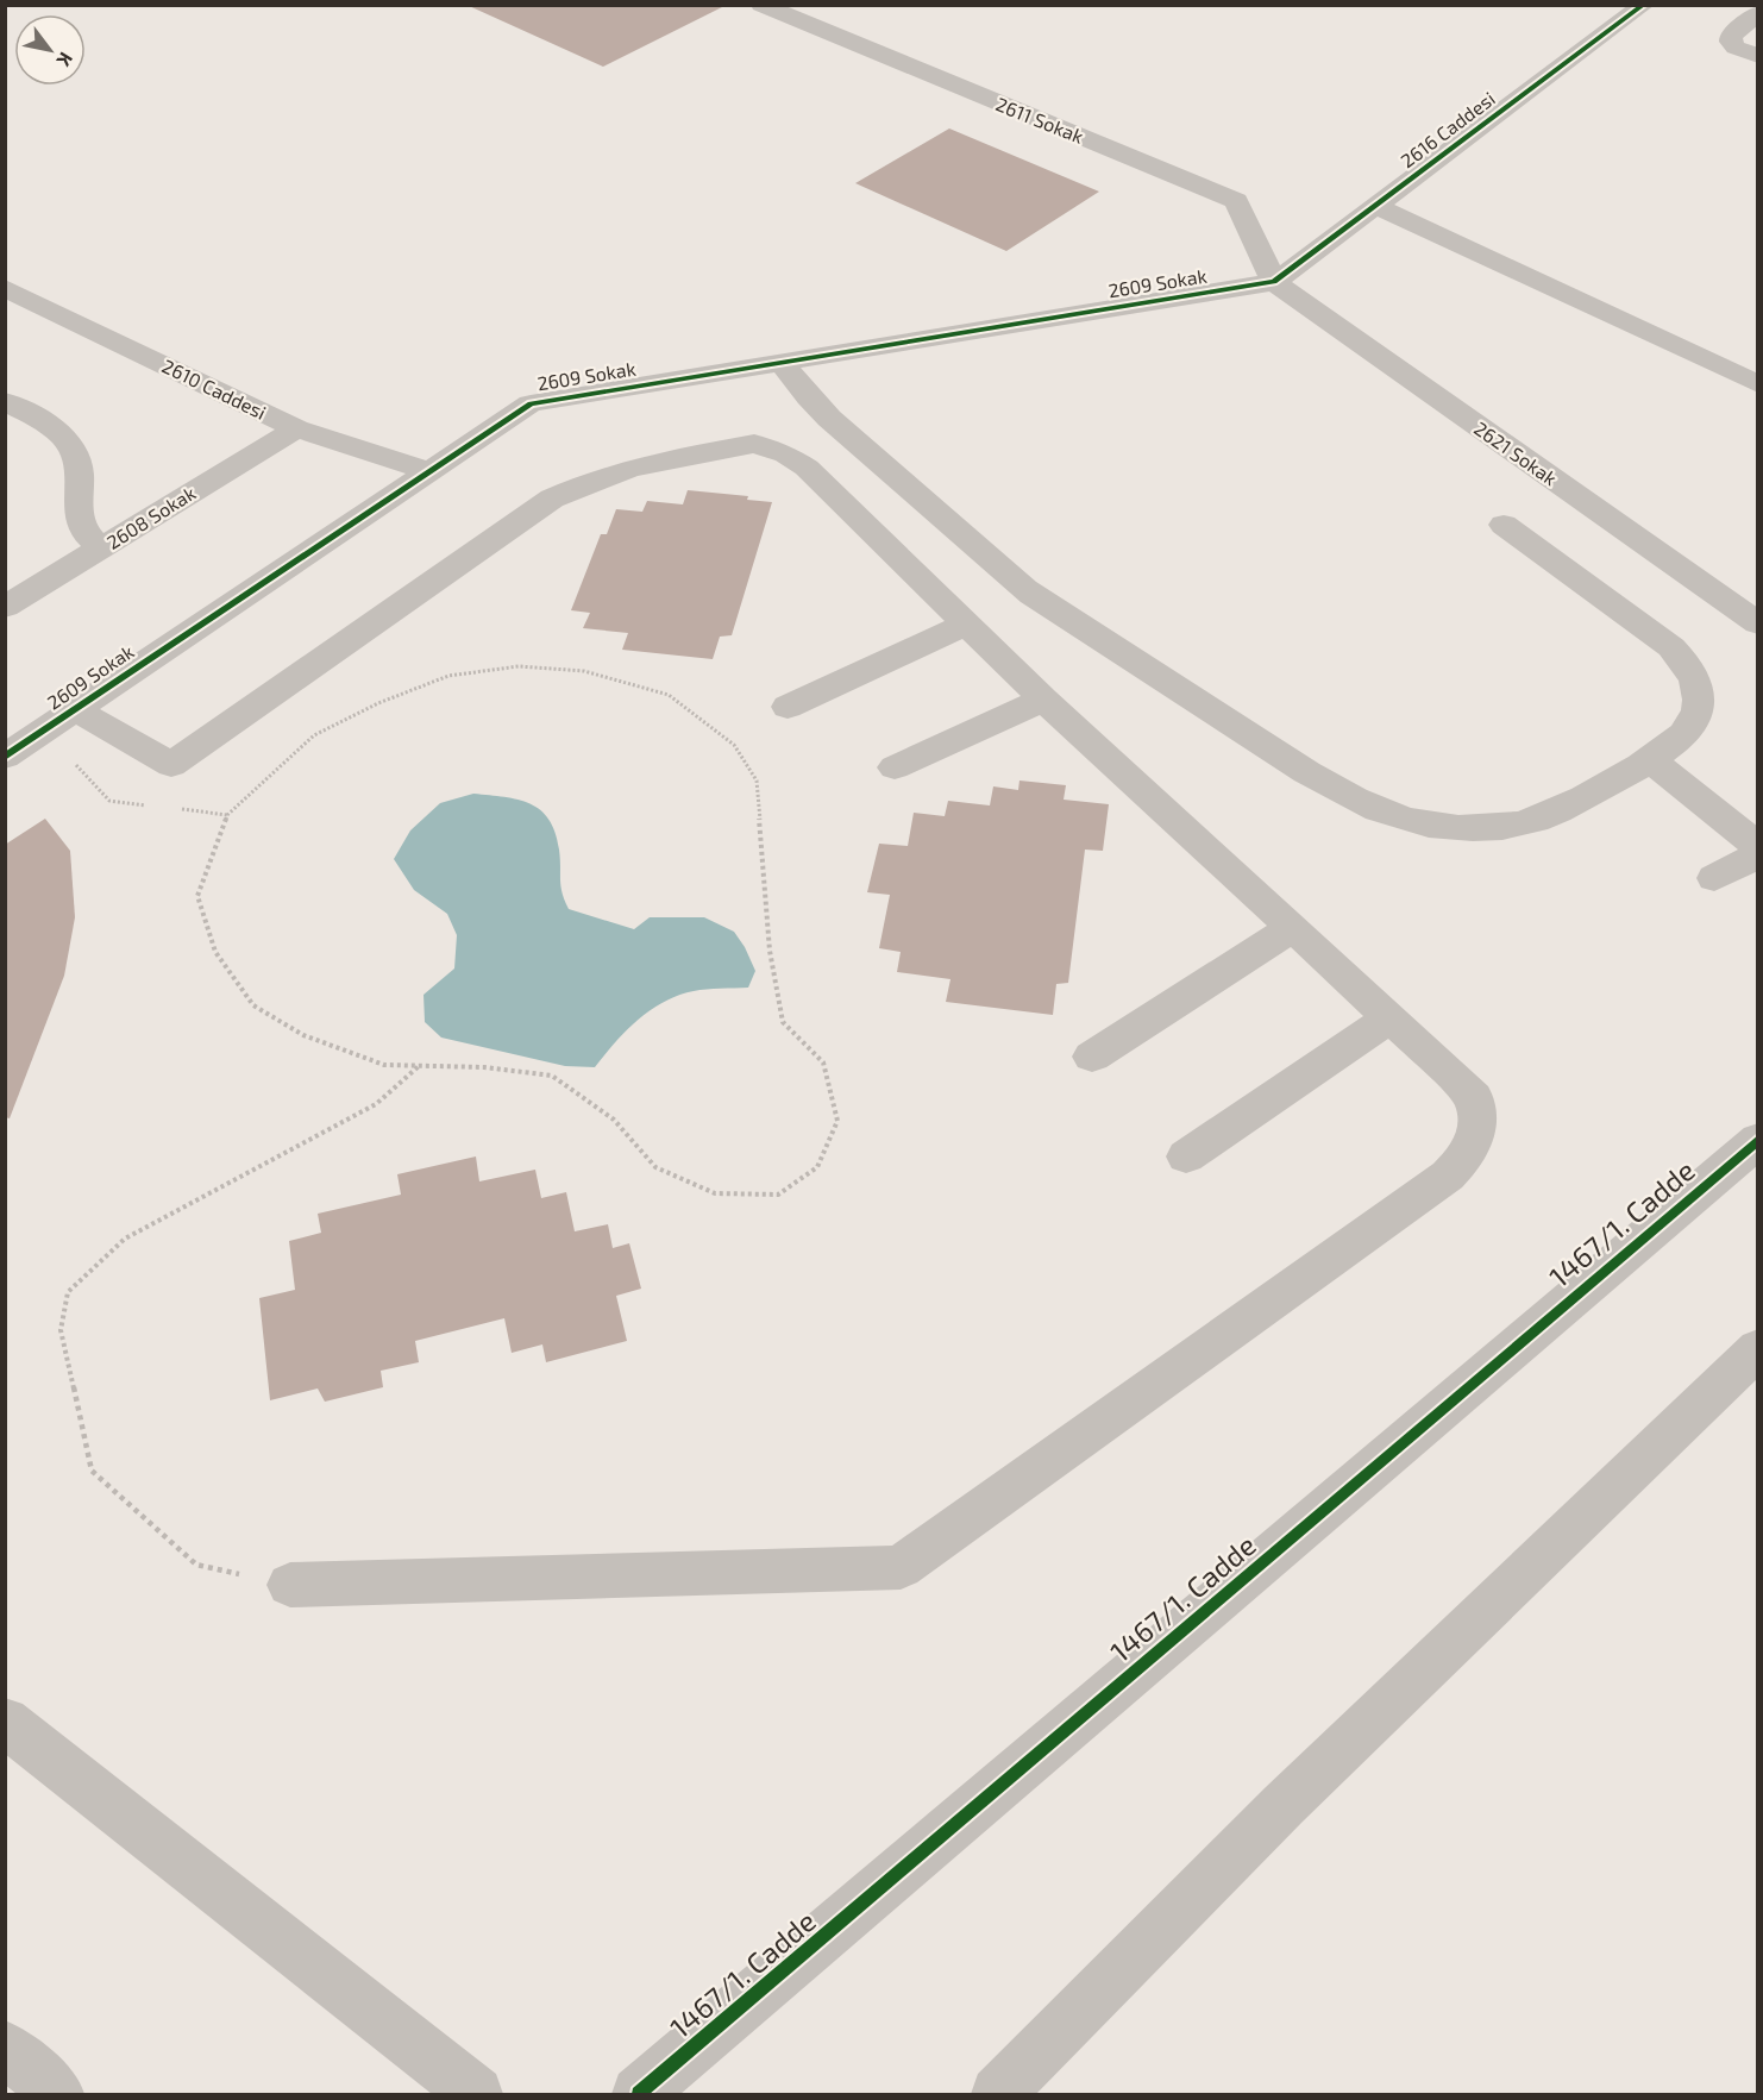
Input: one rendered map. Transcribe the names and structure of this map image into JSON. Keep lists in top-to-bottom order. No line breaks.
{"streets":{"street":["2611 Sokak","2616 Caddesi","2609 Sokak","2610 Caddesi","2621 Sokak","2608 Sokak","1467/1. Cadde"]},"crossings":[["2611 Sokak","2616 Caddesi"],["2611 Sokak","2609 Sokak"],["2611 Sokak","2621 Sokak"],["2616 Caddesi","2609 Sokak"],["2616 Caddesi","2621 Sokak"],["2609 Sokak","2610 Caddesi"],["2609 Sokak","2621 Sokak"],["2610 Caddesi","2608 Sokak"]],"north":"bottom right"}
